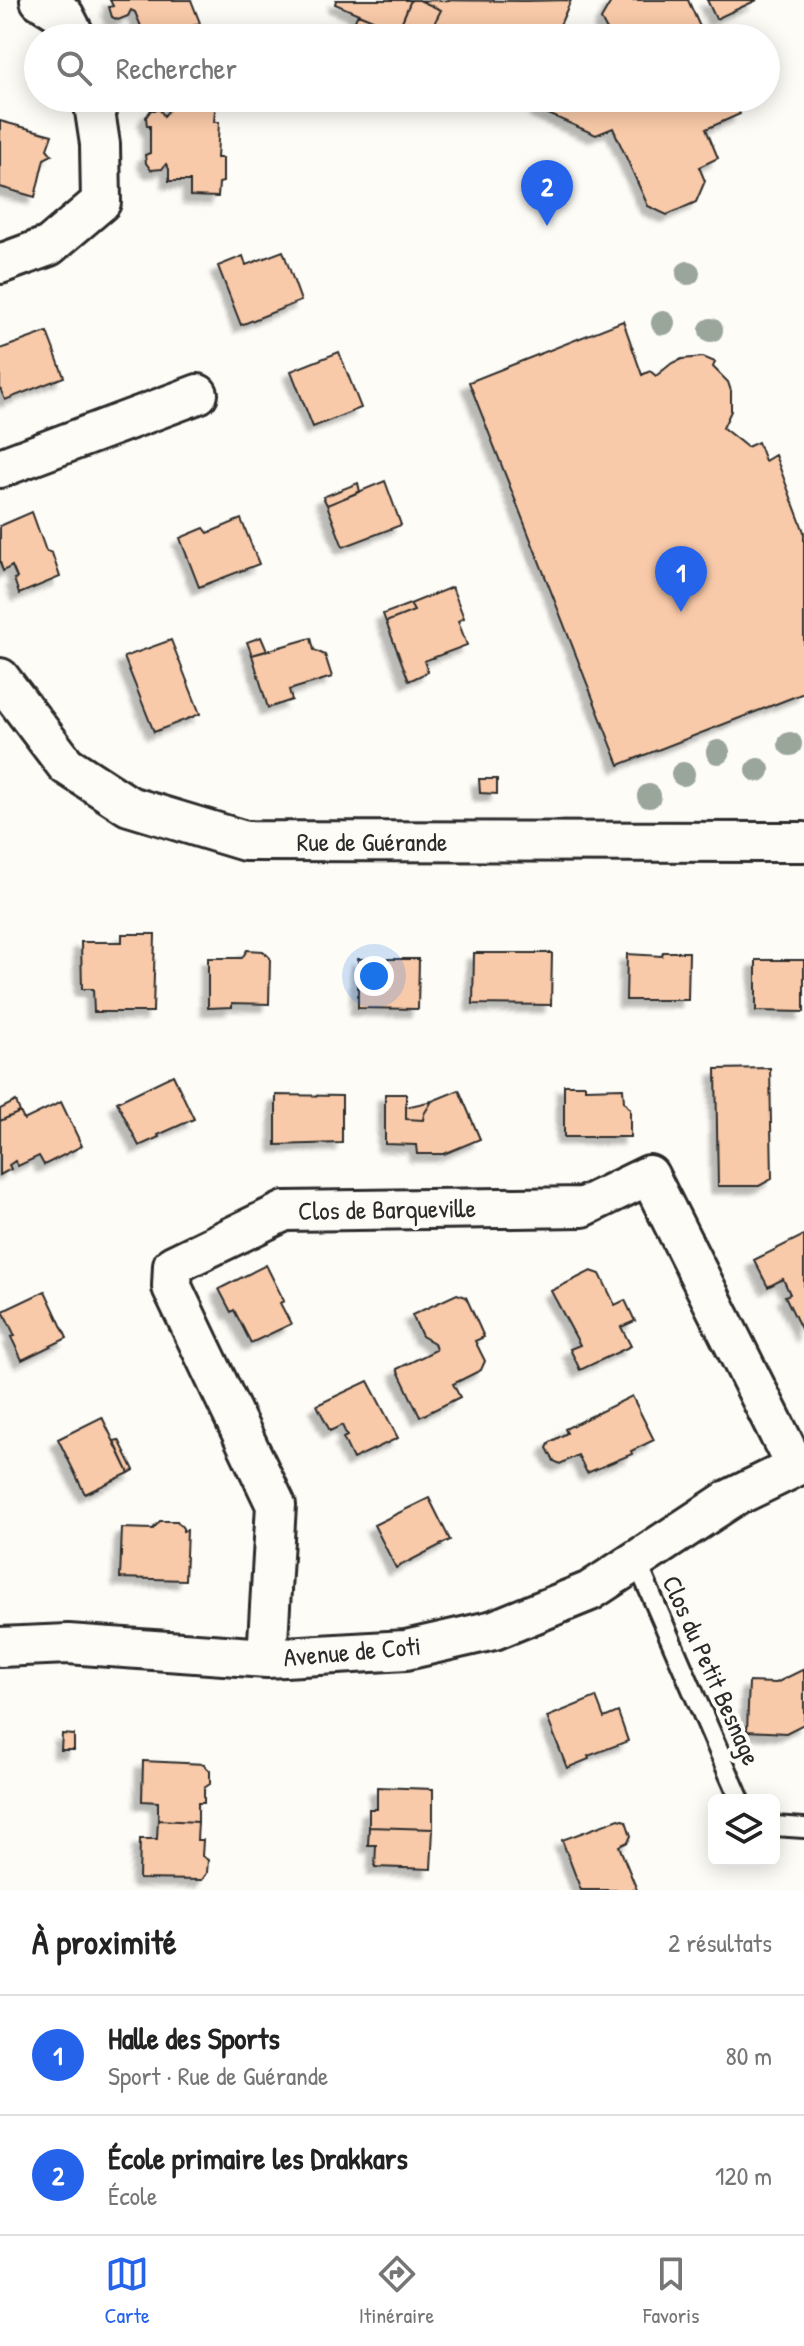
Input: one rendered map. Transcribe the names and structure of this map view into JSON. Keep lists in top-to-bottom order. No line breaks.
{"streets":{"street":["Rue de Guérande","Clos de Barqueville","Avenue de Coti"],"lane":["Clos du Petit Besnage"]},"crossings":[["Clos de Barqueville","Avenue de Coti"],["Avenue de Coti","Clos du Petit Besnage"]],"page":{"search":"Rechercher","pins":["2","1"],"heading":["À proximité","2 résultats"],"list":[{"mark":"1","name":"Halle des Sports","note":"Sport · Rue de Guérande","value":"80 m"},{"mark":"2","name":"École primaire les Drakkars","note":"École","value":"120 m"}],"nav":["Carte","Itinéraire","Favoris"]}}
